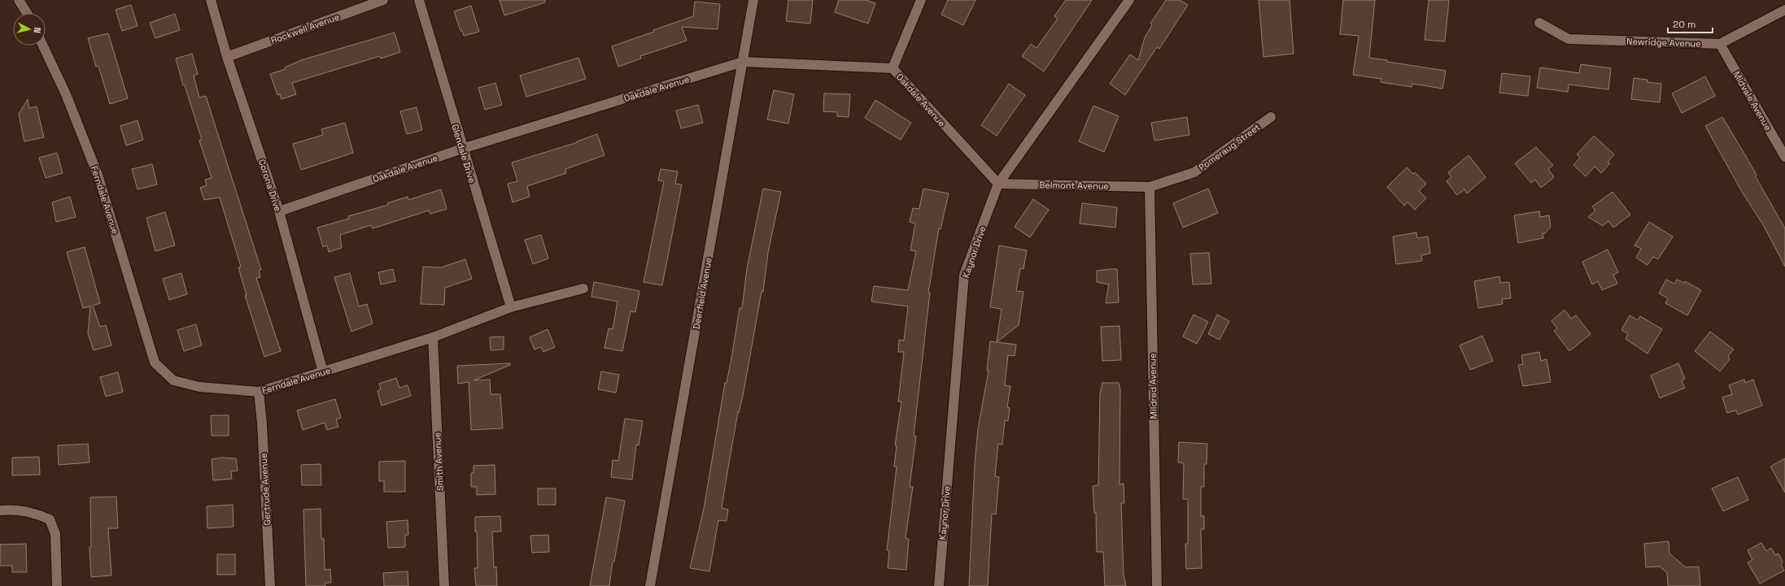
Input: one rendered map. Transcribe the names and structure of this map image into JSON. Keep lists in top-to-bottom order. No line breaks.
{"streets":{"street":["Rockwell Avenue","Newridge Avenue","Oakdale Avenue","Midvale Avenue","Pomeraug Street","Glendale Drive","Corona Drive","Belmont Avenue","Ferndale Avenue","Kaynor Drive","Deerfield Avenue","Mildred Avenue","Smith Avenue","Gertrude Avenue"]},"crossings":[["Rockwell Avenue","Corona Drive"],["Newridge Avenue","Midvale Avenue"],["Oakdale Avenue","Glendale Drive"],["Oakdale Avenue","Corona Drive"],["Oakdale Avenue","Belmont Avenue"],["Oakdale Avenue","Kaynor Drive"],["Oakdale Avenue","Deerfield Avenue"],["Pomeraug Street","Belmont Avenue"],["Pomeraug Street","Mildred Avenue"],["Glendale Drive","Ferndale Avenue"],["Corona Drive","Ferndale Avenue"],["Belmont Avenue","Kaynor Drive"],["Belmont Avenue","Mildred Avenue"],["Ferndale Avenue","Smith Avenue"],["Ferndale Avenue","Gertrude Avenue"]],"scale_bar":"20 m","north":"right"}
